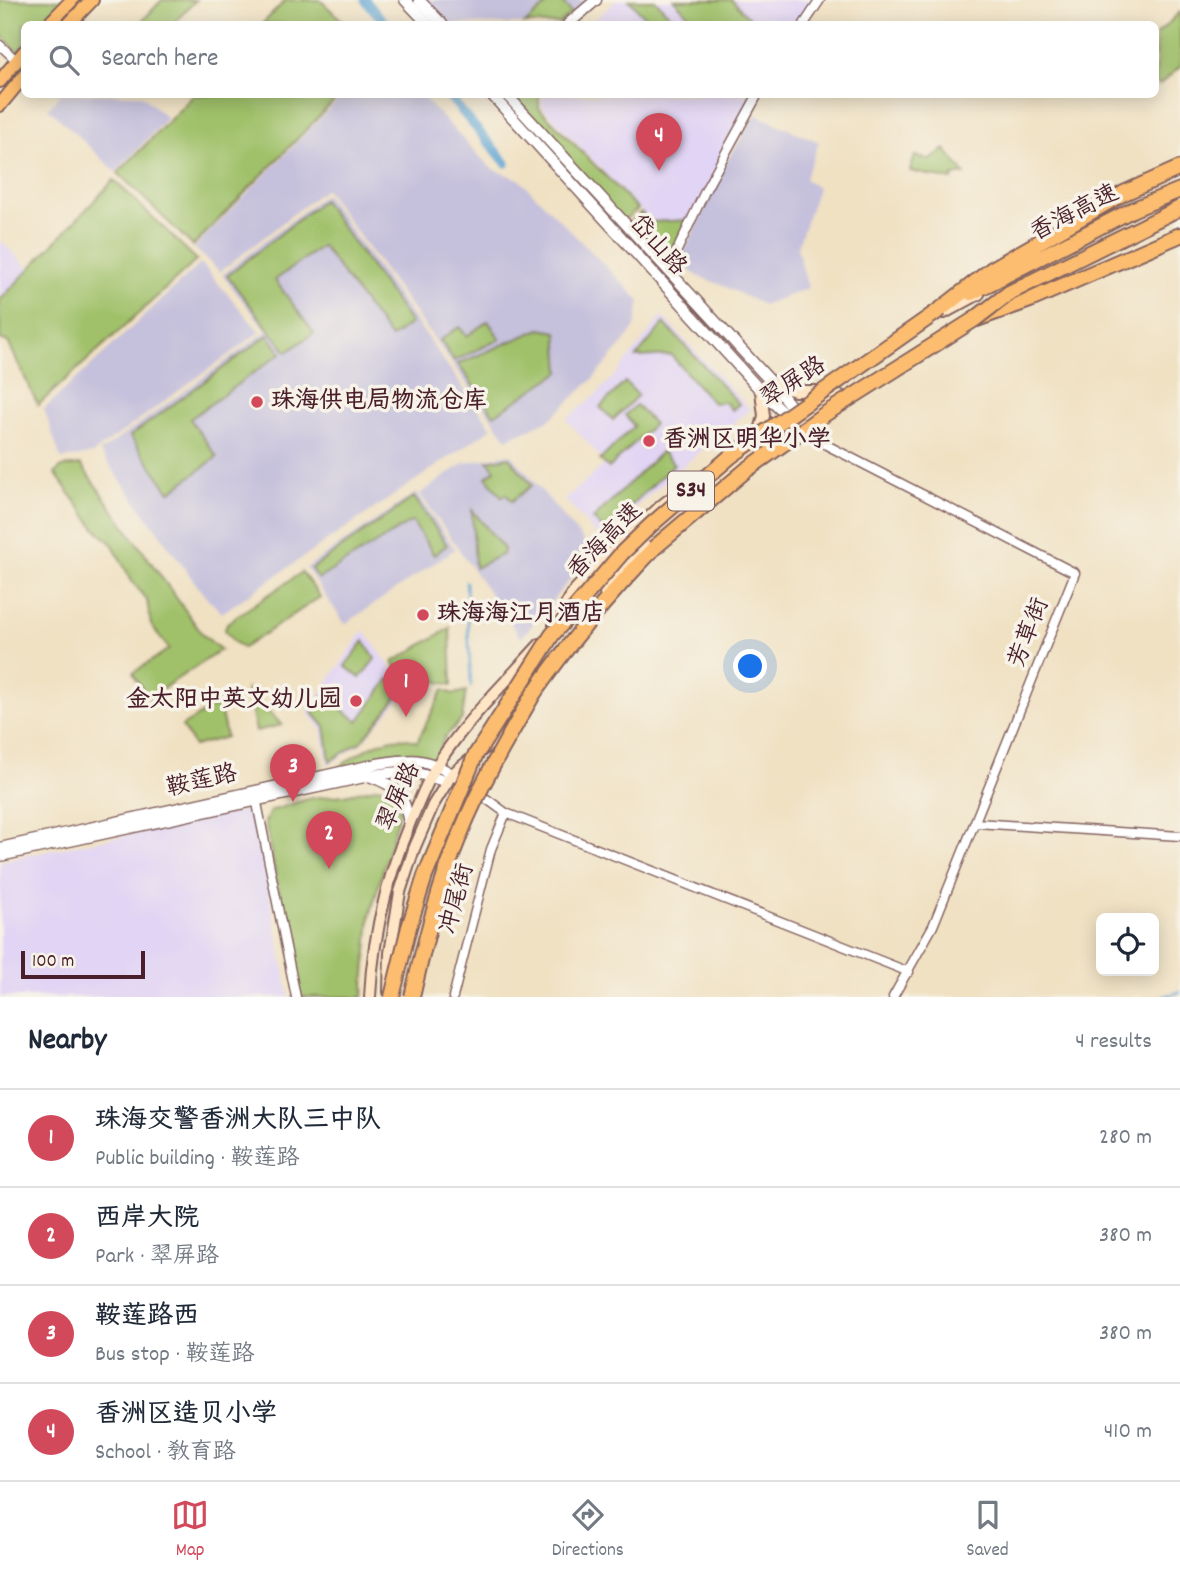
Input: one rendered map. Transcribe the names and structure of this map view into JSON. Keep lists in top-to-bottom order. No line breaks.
{"streets":{"highway":["香海高速","S34"],"main road":["翠屏路"],"street":["岱山路","芳草街","鞍莲路","冲尾街"]},"crossings":[["香海高速","翠屏路"],["岱山路","翠屏路"],["岱山路","芳草街"],["翠屏路","芳草街"],["翠屏路","鞍莲路"]],"places":["珠海供电局物流仓库","香洲区明华小学","珠海海江月酒店","金太阳中英文幼儿园"],"scale_bar":"100 m","page":{"search":"Search here","pins":["4","1","3","2"],"scale":"100 m","heading":["Nearby","4 results"],"list":[{"mark":"1","name":"珠海交警香洲大队三中队","note":"Public building · 鞍莲路","value":"280 m"},{"mark":"2","name":"西岸大院","note":"Park · 翠屏路","value":"380 m"},{"mark":"3","name":"鞍莲路西","note":"Bus stop · 鞍莲路","value":"380 m"},{"mark":"4","name":"香洲区造贝小学","note":"School · 教育路","value":"410 m"}],"nav":["Map","Directions","Saved"]}}
